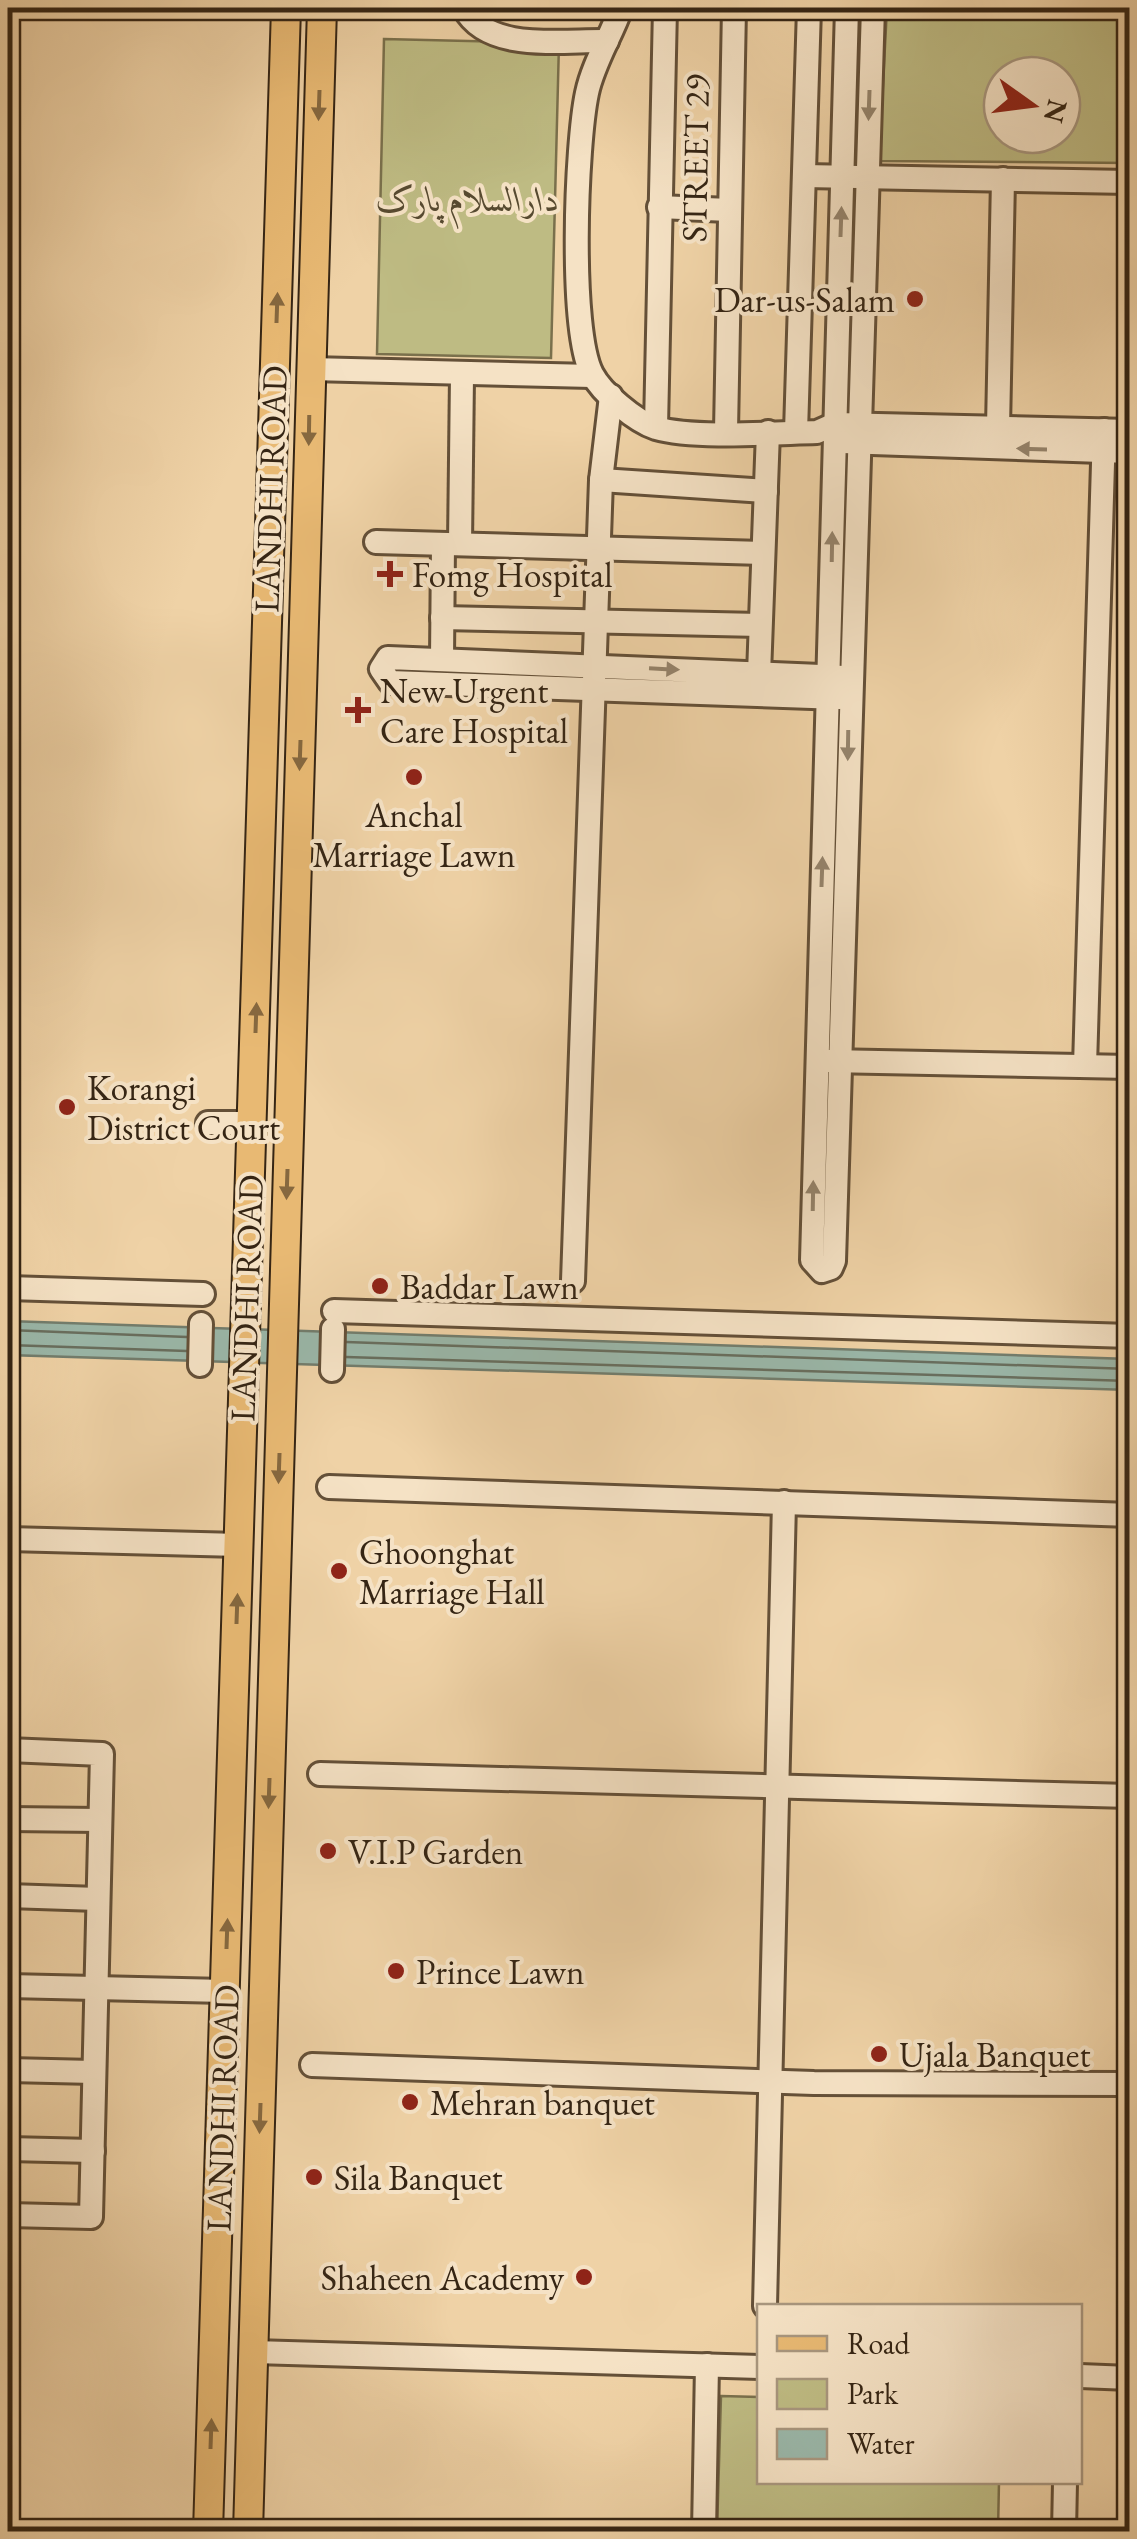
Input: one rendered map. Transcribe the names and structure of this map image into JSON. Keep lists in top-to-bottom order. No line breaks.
{"streets":{"main road":["LANDHI ROAD"],"street":["STREET 29"]},"parks":["دارالسلام پارک"],"places":{"other":["Dar-us-Salam","Anchal Marriage Lawn","Korangi District Court","Baddar Lawn","Ghoonghat Marriage Hall","V.I.P Garden","Prince Lawn","Ujala Banquet","Mehran banquet","Sila Banquet","Shaheen Academy"],"health":["Fomg Hospital","New Urgent Care Hospital"]},"legend":["Road","Park","Water"],"north":"right"}
